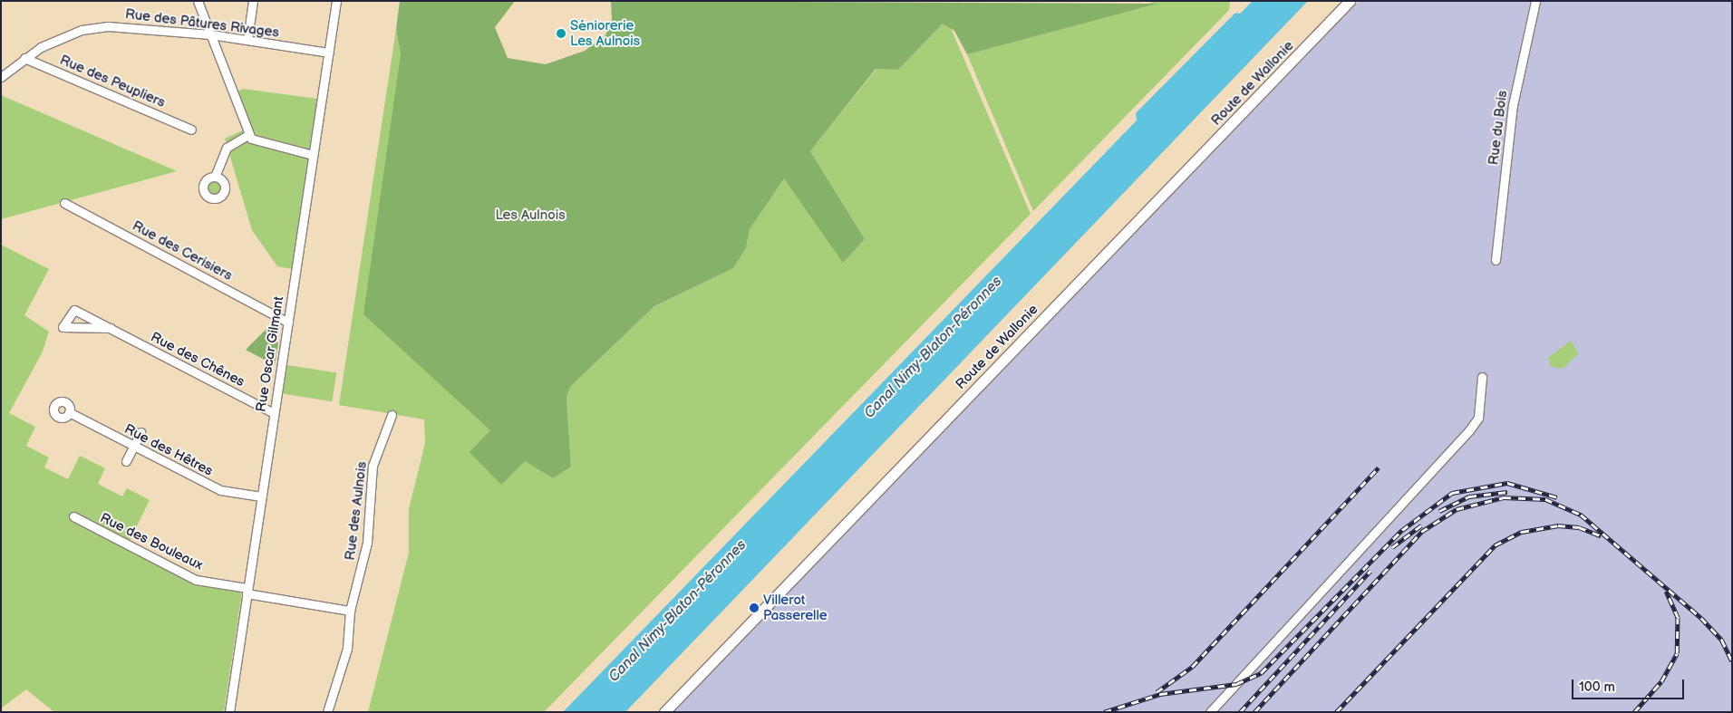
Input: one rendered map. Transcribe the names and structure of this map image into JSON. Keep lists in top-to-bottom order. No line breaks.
{"streets":{"main road":["Route de Wallonie"],"street":["Rue des Pâtures Rivages","Rue des Peupliers","Rue du Bois","Rue des Cerisiers","Rue Oscar Gilmant","Rue des Chênes","Rue des Hêtres","Rue des Aulnois","Rue des Bouleaux"]},"crossings":[["Rue des Pâtures Rivages","Rue des Peupliers"],["Rue des Pâtures Rivages","Rue Oscar Gilmant"],["Rue des Cerisiers","Rue Oscar Gilmant"],["Rue Oscar Gilmant","Rue des Chênes"],["Rue Oscar Gilmant","Rue des Hêtres"],["Rue Oscar Gilmant","Rue des Bouleaux"]],"water":["Canal Nimy-Blaton-Péronnes"],"parks":["Les Aulnois"],"places":["Séniorerie Les Aulnois","Villerot Passerelle"],"scale_bar":"100 m"}
